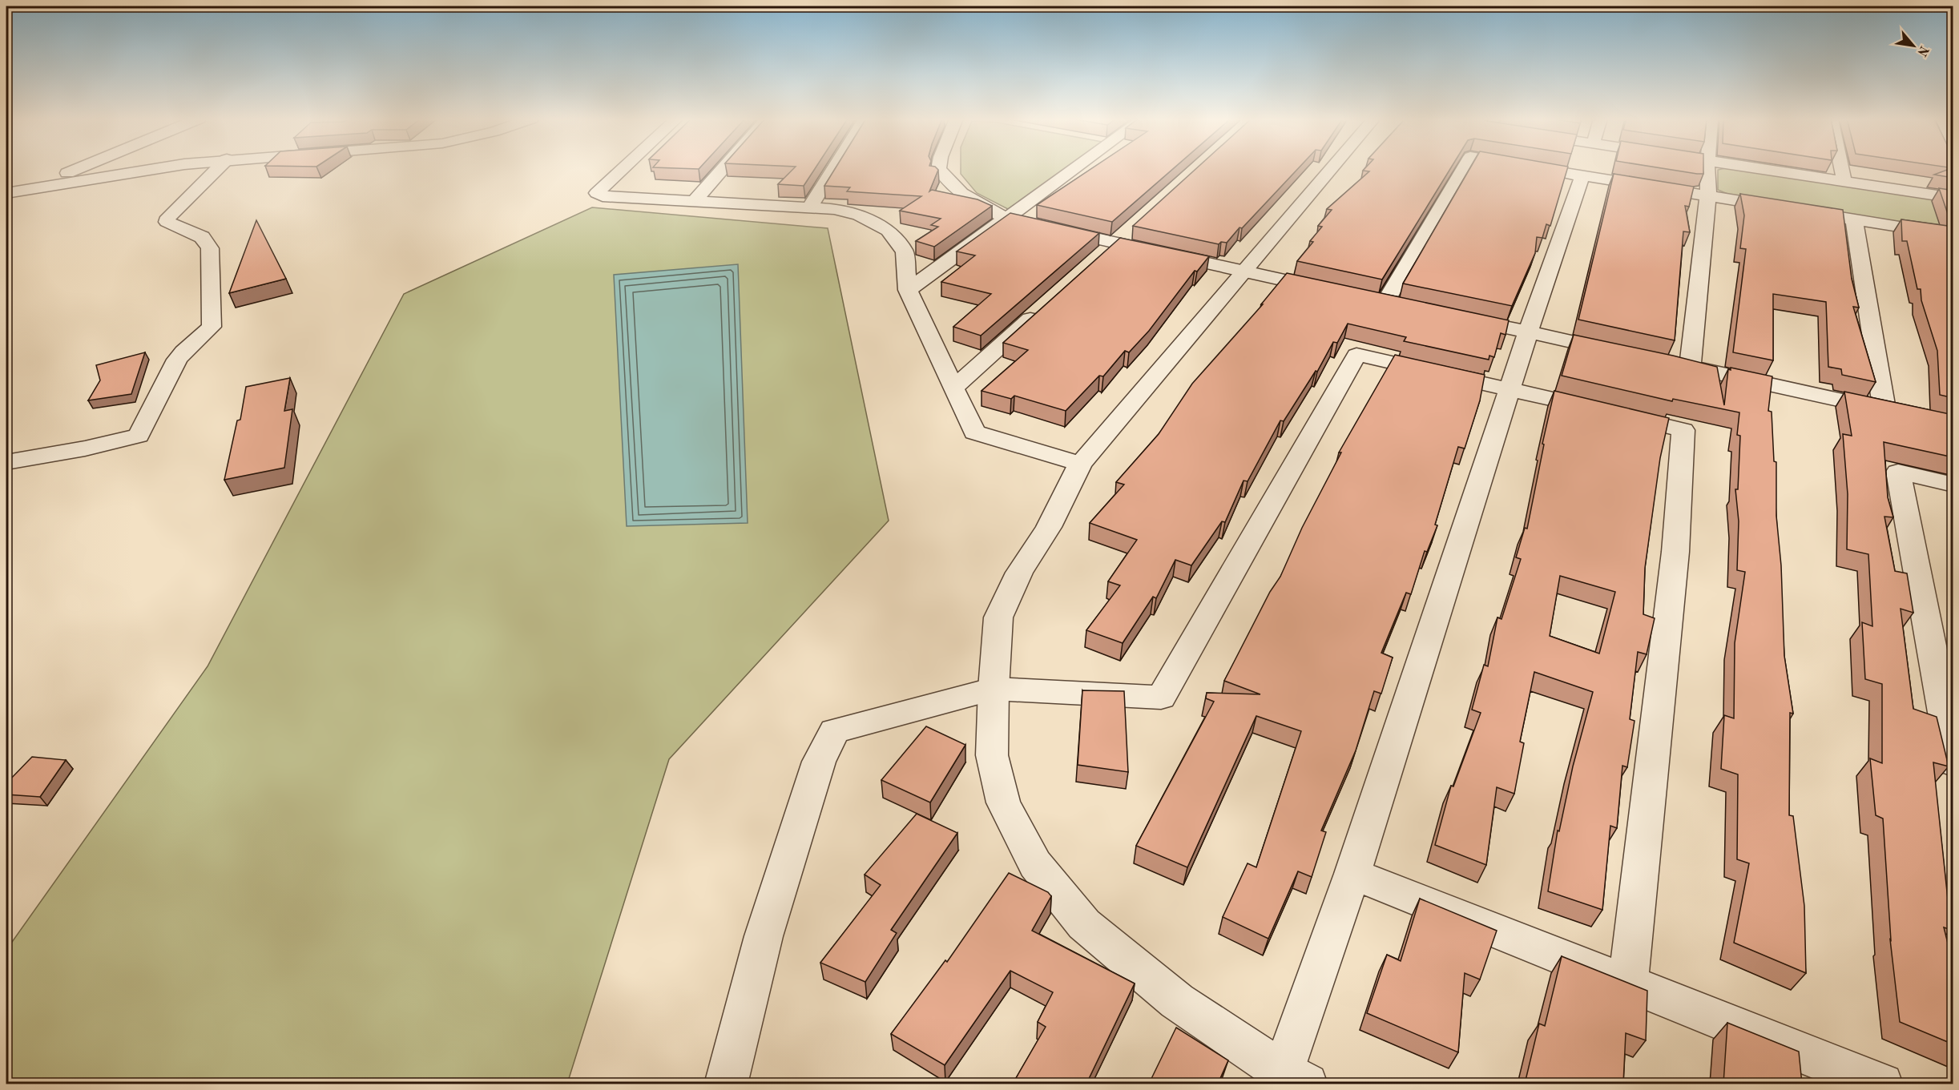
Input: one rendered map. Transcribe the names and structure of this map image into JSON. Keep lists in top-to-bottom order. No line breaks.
{"north":"bottom right"}
